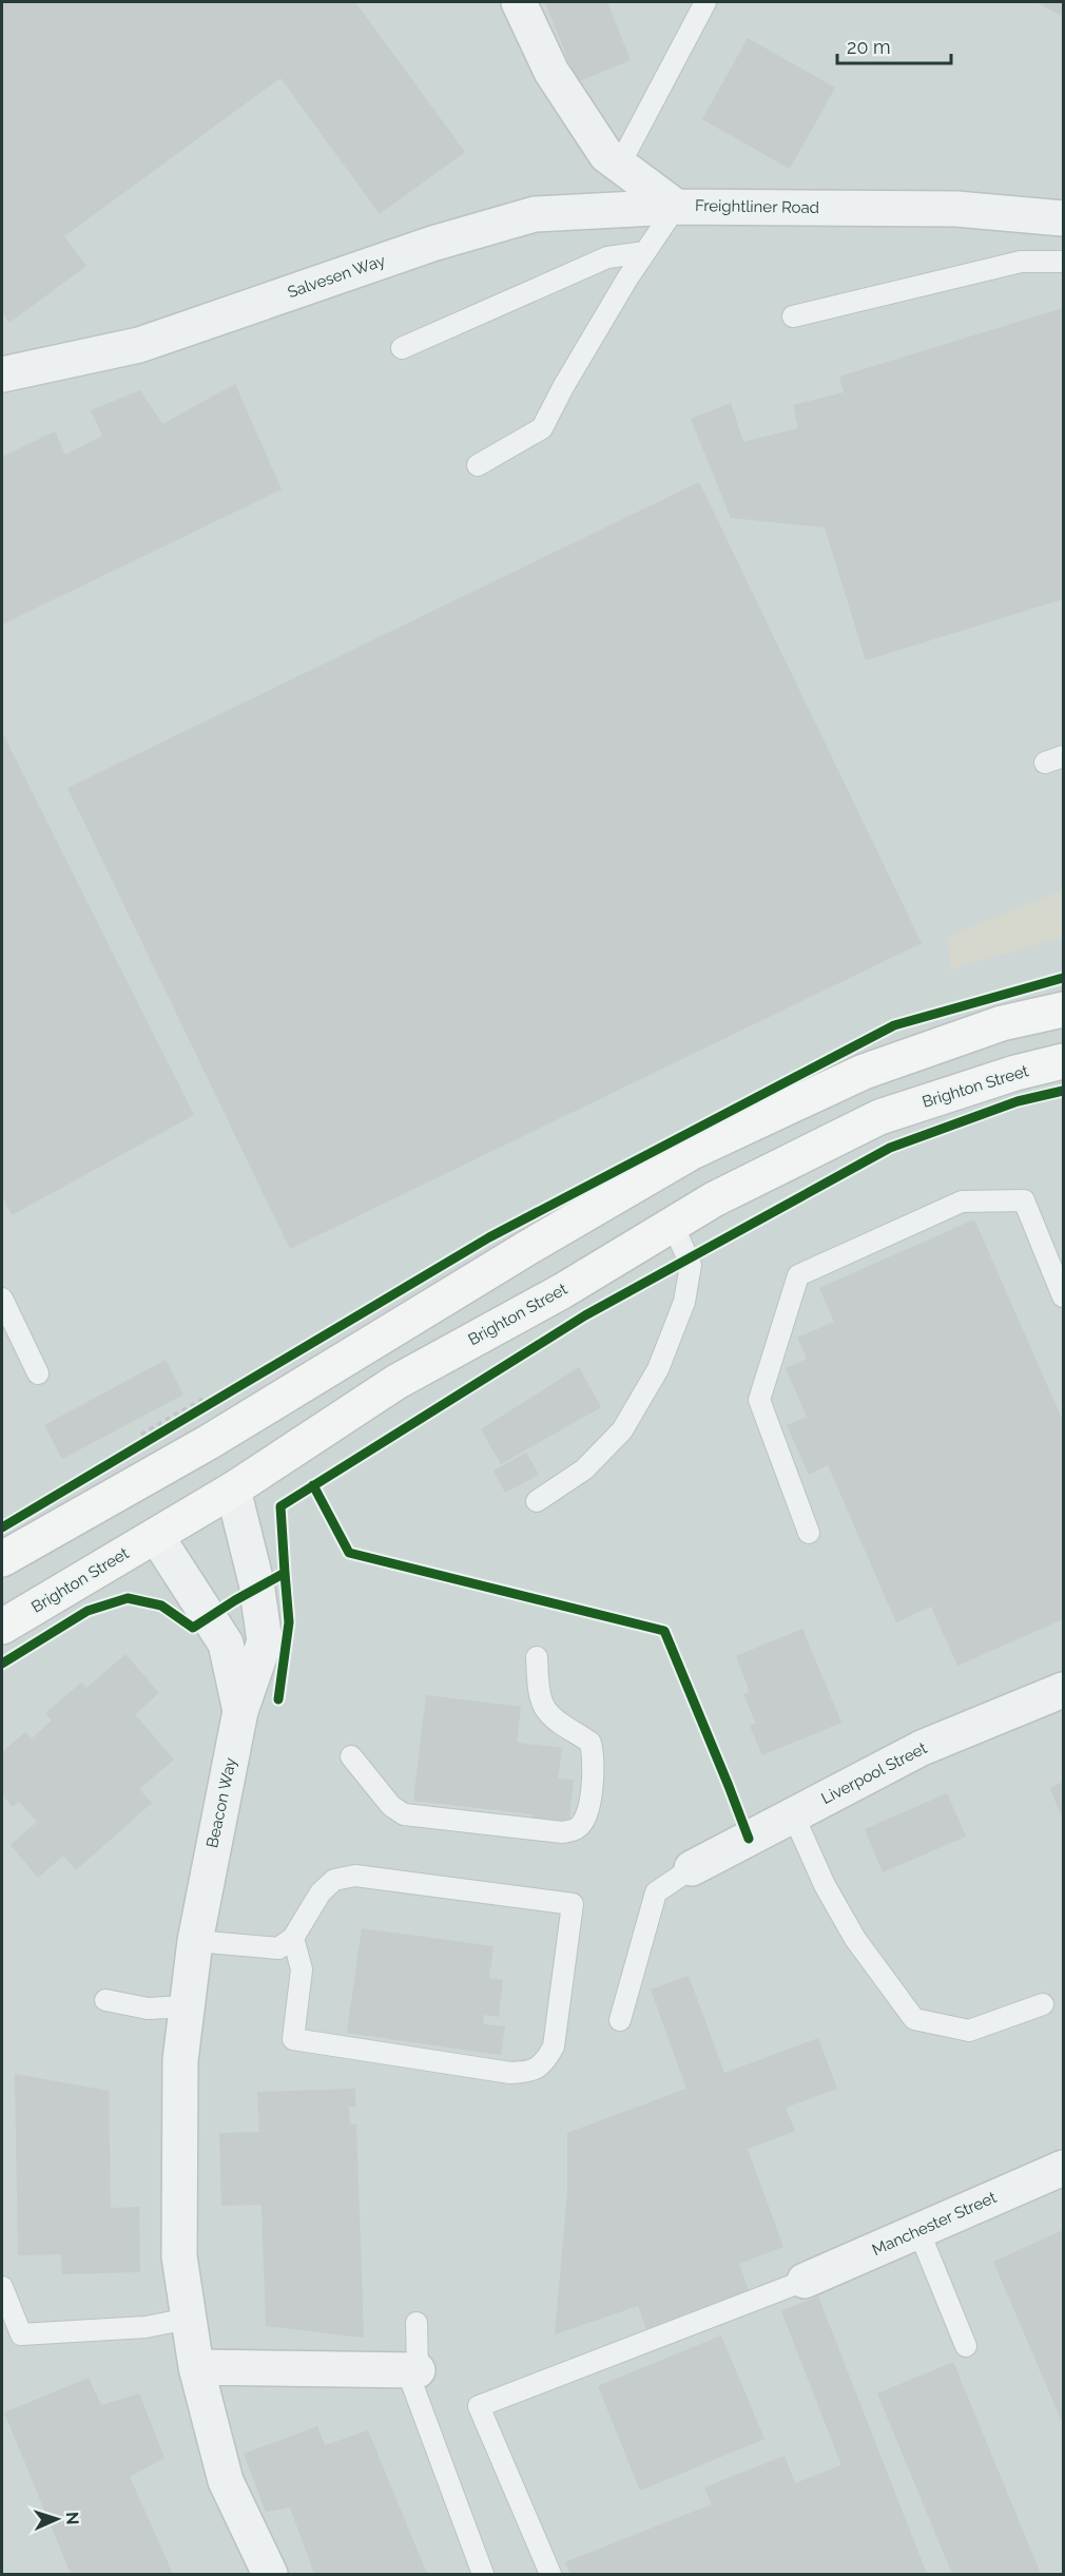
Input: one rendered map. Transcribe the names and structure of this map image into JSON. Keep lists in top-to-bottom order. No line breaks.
{"streets":{"main road":["Brighton Street"],"street":["Freightliner Road","Salvesen Way","Liverpool Street","Beacon Way","Manchester Street"]},"crossings":[["Freightliner Road","Salvesen Way"],["Brighton Street","Beacon Way"]],"scale_bar":"20 m","north":"right"}
